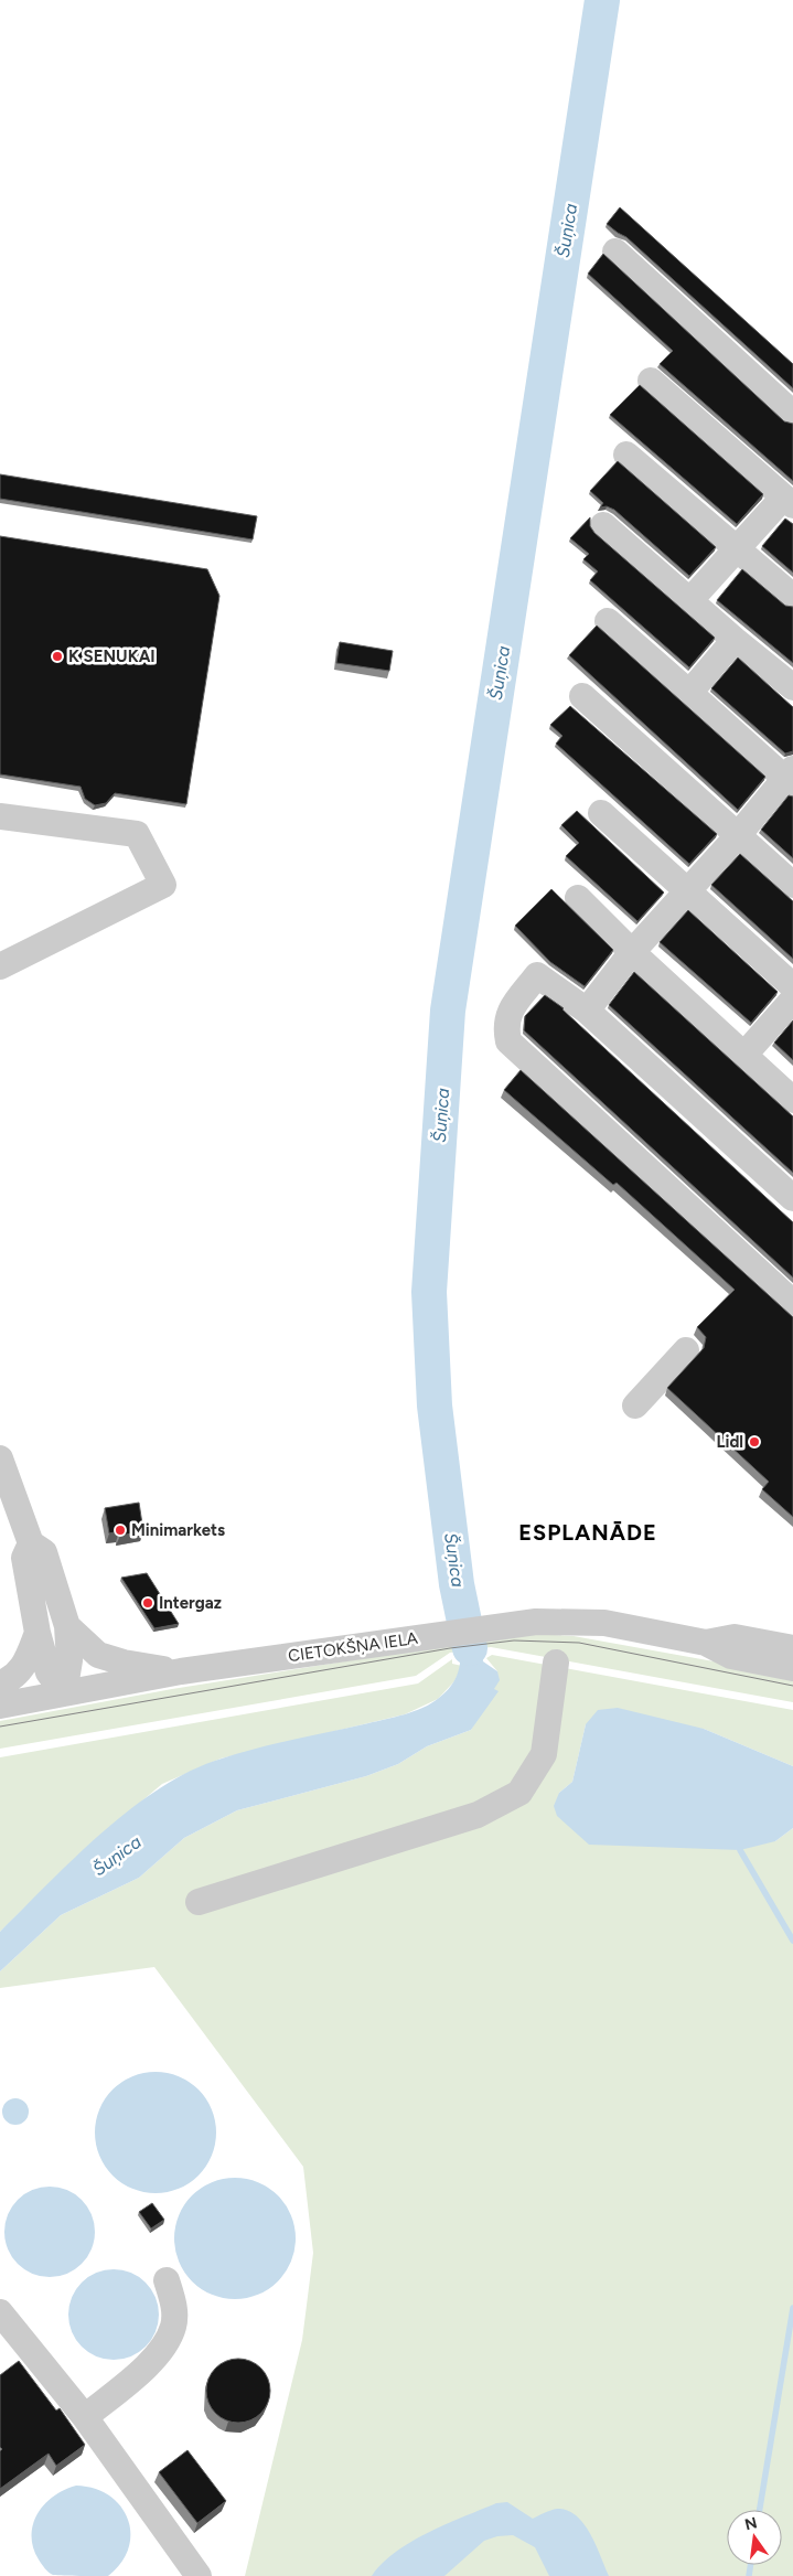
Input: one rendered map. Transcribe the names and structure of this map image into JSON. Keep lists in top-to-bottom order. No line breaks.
{"streets":{"street":["CIETOKŠŅA IELA"]},"districts":["ESPLANĀDE"],"water":["Šuņica"],"places":["K SENUKAI","Lidl","Minimarkets","Intergaz"],"north":"top"}
